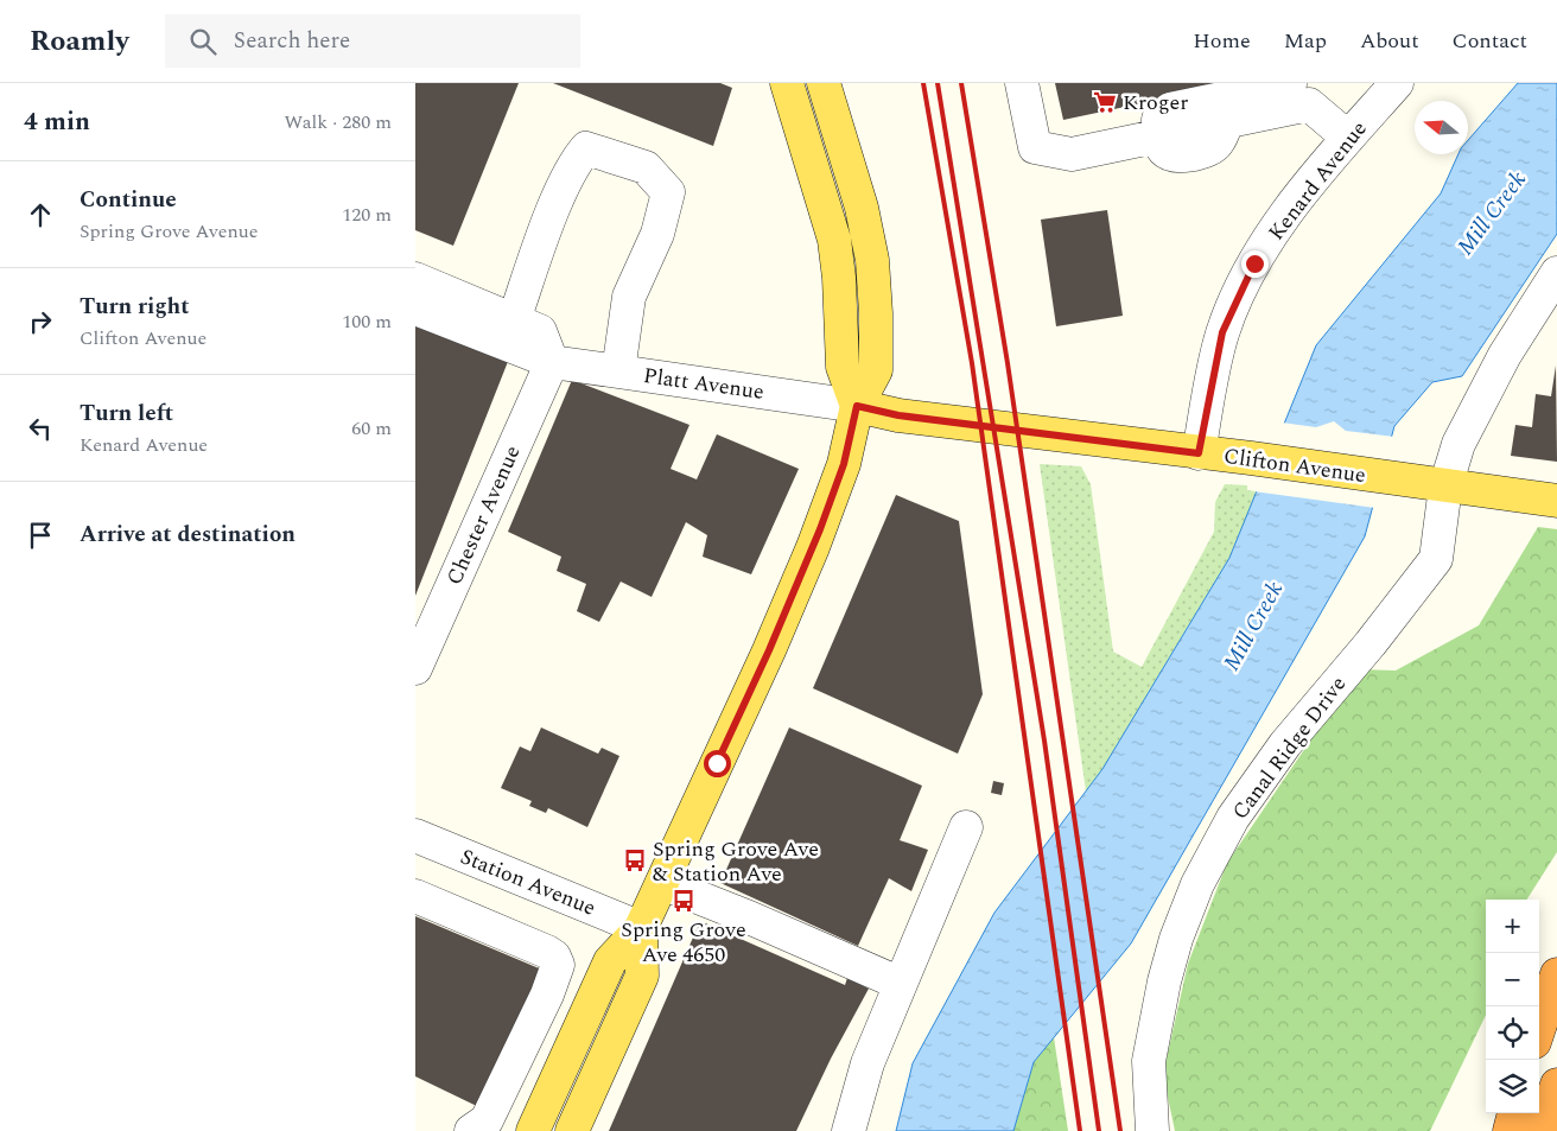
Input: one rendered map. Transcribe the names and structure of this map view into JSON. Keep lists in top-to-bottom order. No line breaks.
{"streets":{"main road":["Clifton Avenue"],"street":["Kenard Avenue","Platt Avenue","Chester Avenue","Canal Ridge Drive","Station Avenue"]},"crossings":[["Kenard Avenue","Clifton Avenue"],["Platt Avenue","Clifton Avenue"],["Platt Avenue","Chester Avenue"],["Clifton Avenue","Canal Ridge Drive"]],"water":["Mill Creek"],"places":{"supermarket":["Kroger"],"bus stop":["Spring Grove Ave & Station Ave","Spring Grove Ave 4650"]},"north":"left","page":{"header":"Roamly","search":"Search here","nav":["Home","Map","About","Contact"],"heading":["4 min","Walk · 280 m"],"list":[["Continue","Spring Grove Avenue","120 m"],["Turn right","Clifton Avenue","100 m"],["Turn left","Kenard Avenue","60 m"],"Arrive at destination"],"map_buttons":["+","−"]}}
